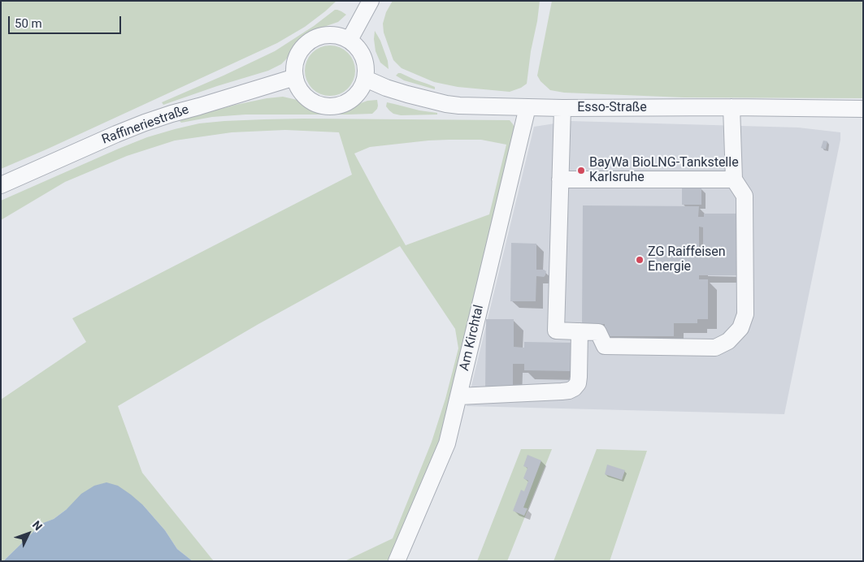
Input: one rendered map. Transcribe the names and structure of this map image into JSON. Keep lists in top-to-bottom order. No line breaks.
{"streets":{"street":["Esso-Straße","Raffineriestraße","Am Kirchtal"]},"crossings":[["Esso-Straße","Raffineriestraße"],["Esso-Straße","Am Kirchtal"]],"places":["BayWa BioLNG-Tankstelle Karlsruhe","ZG Raiffeisen Energie"],"scale_bar":"50 m","north":"top right"}
